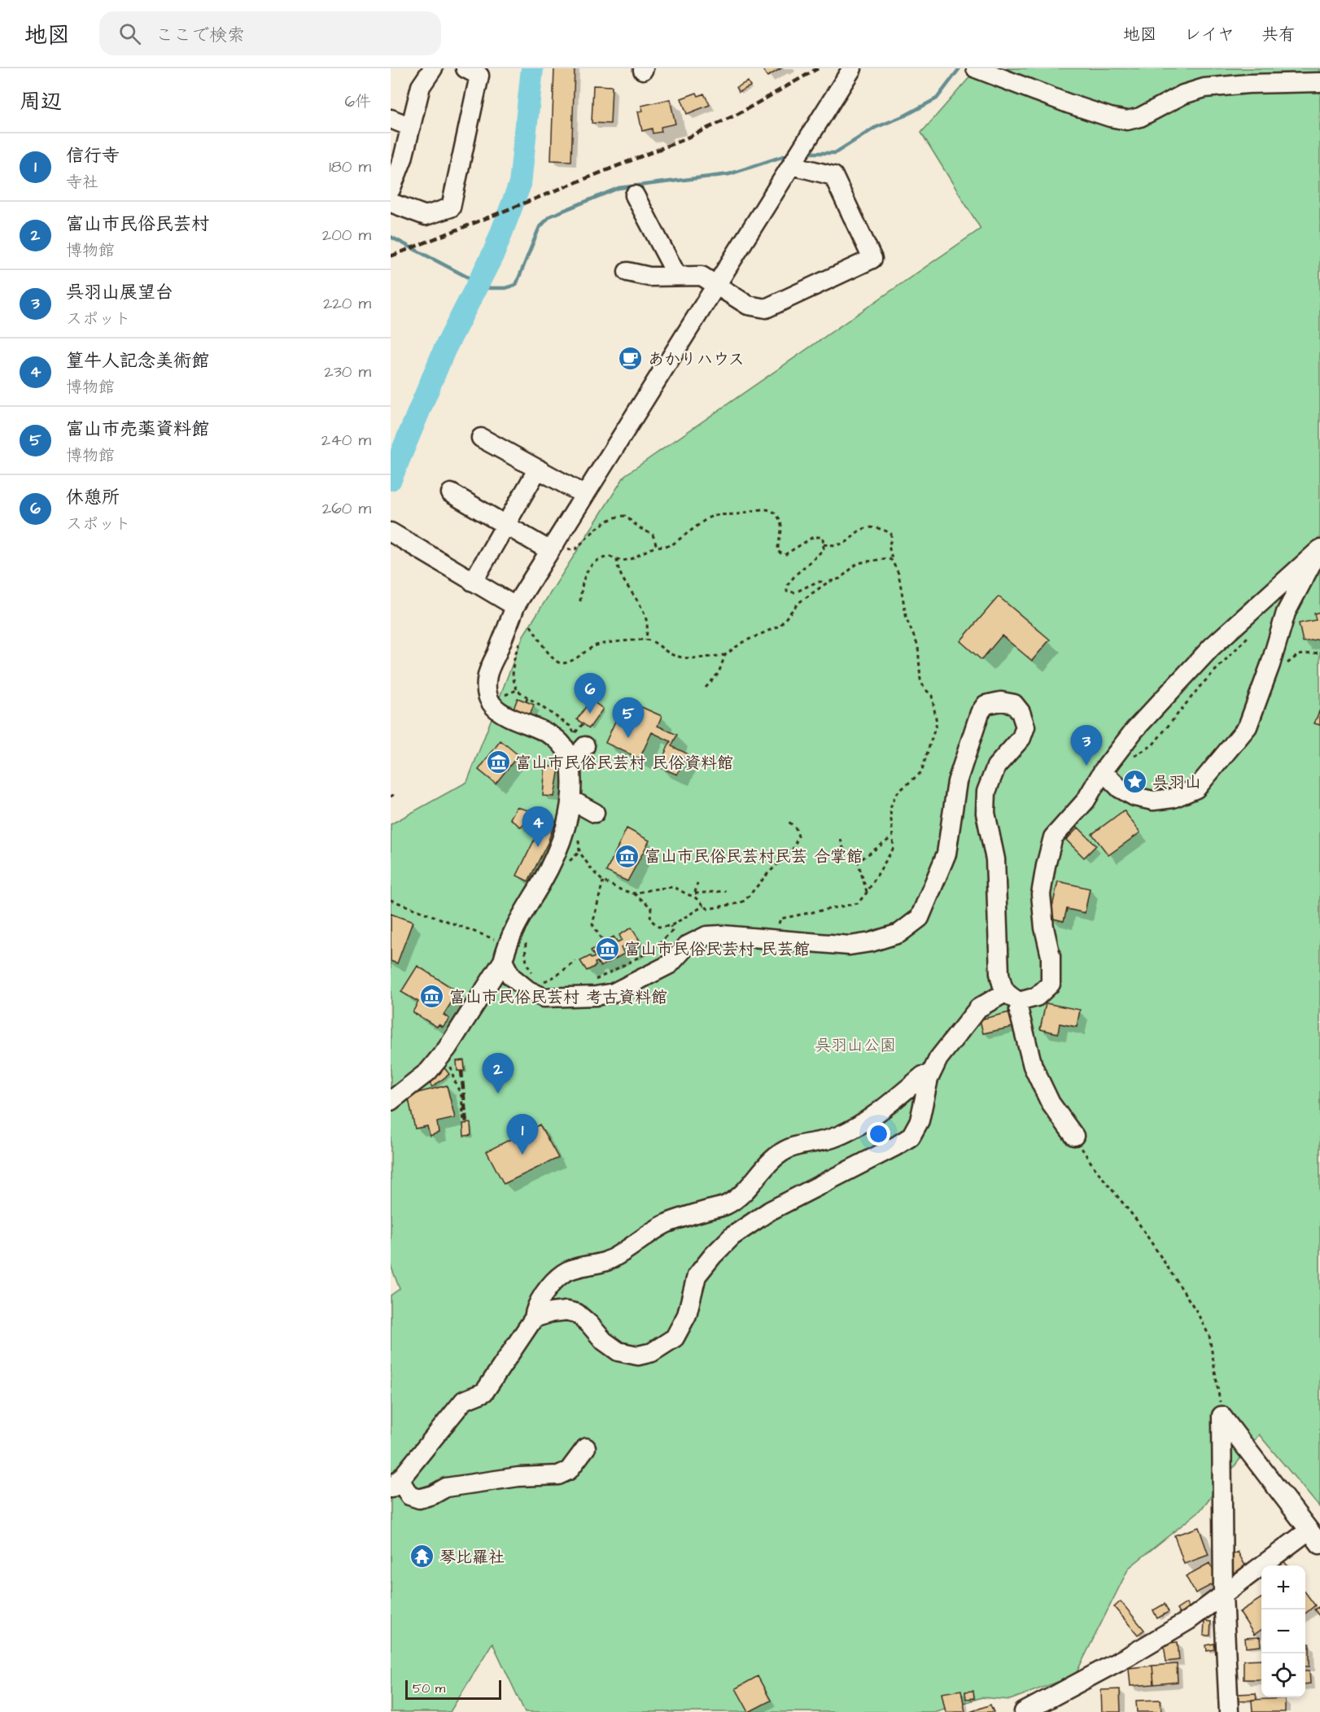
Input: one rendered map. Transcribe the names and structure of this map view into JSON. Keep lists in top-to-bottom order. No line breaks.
{"parks":["呉羽山公園"],"places":{"cafe":["あかりハウス"],"museum":["富山市民俗民芸村 民俗資料館","富山市民俗民芸村民芸 合掌館","富山市民俗民芸村 民芸館","富山市民俗民芸村 考古資料館"],"place":["呉羽山"],"temple":["琴比羅社"]},"scale_bar":"50 m","page":{"header":"地図","search":"ここで検索","nav":["地図","レイヤ","共有"],"heading":["周辺","6件"],"list":[{"mark":"1","name":"信行寺","note":"寺社","value":"180 m"},{"mark":"2","name":"富山市民俗民芸村","note":"博物館","value":"200 m"},{"mark":"3","name":"呉羽山展望台","note":"スポット","value":"220 m"},{"mark":"4","name":"篁牛人記念美術館","note":"博物館","value":"230 m"},{"mark":"5","name":"富山市売薬資料館","note":"博物館","value":"240 m"},{"mark":"6","name":"休憩所","note":"スポット","value":"260 m"}],"pins":["6","5","3","4","2","1"],"map_buttons":["+","−"],"scale":"50 m"}}
